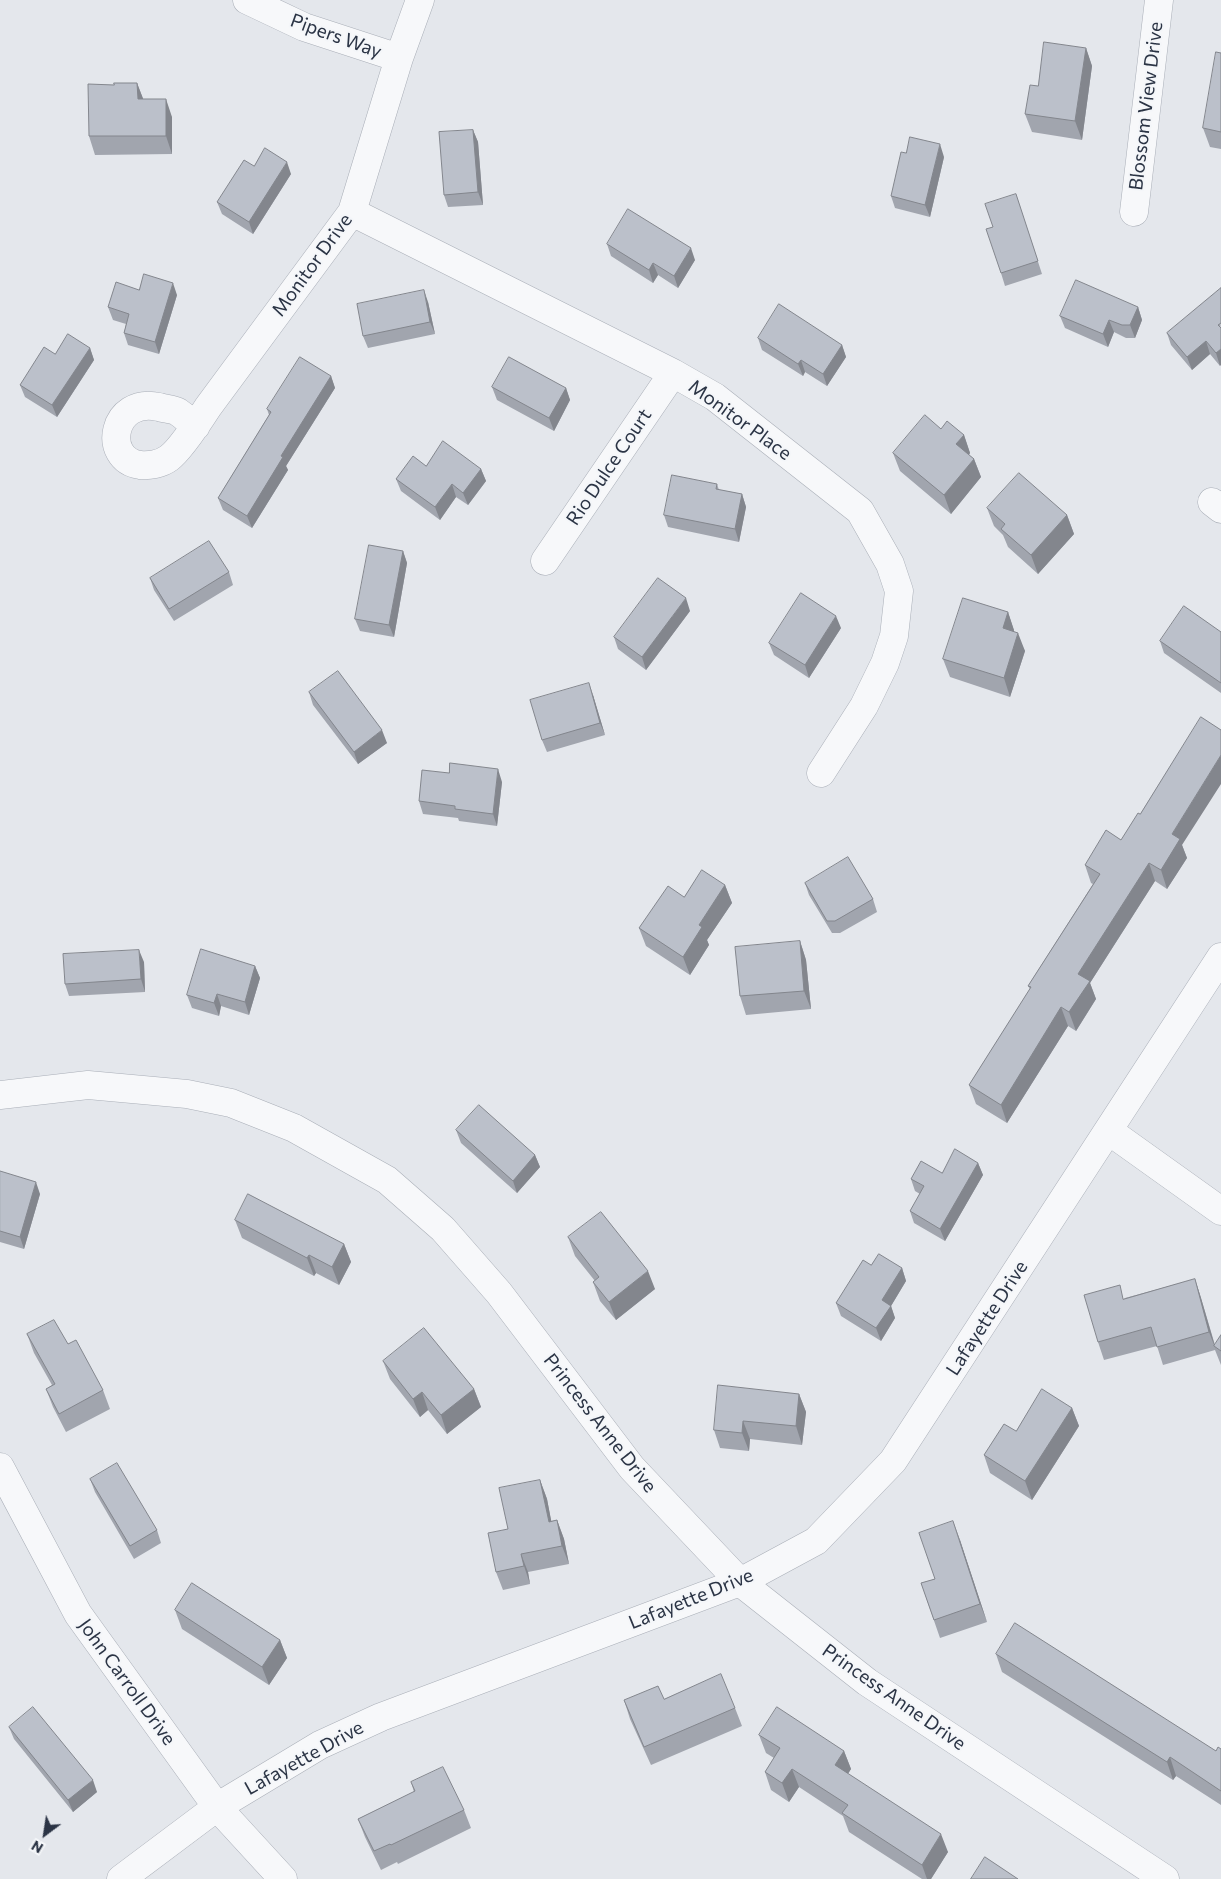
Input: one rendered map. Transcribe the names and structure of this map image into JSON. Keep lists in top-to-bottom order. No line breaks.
{"streets":{"street":["Pipers Way","Blossom View Drive","Monitor Drive","Monitor Place","Rio Dulce Court","Lafayette Drive","Princess Anne Drive","John Carroll Drive"]},"crossings":[["Pipers Way","Monitor Drive"],["Monitor Drive","Monitor Place"],["Monitor Place","Rio Dulce Court"],["Lafayette Drive","Princess Anne Drive"],["Lafayette Drive","John Carroll Drive"]],"north":"bottom left"}
